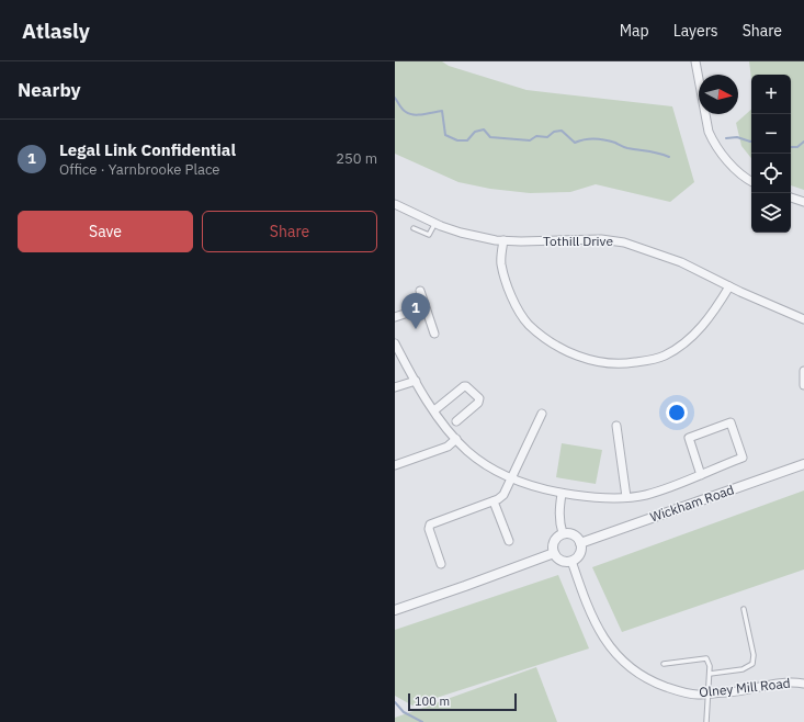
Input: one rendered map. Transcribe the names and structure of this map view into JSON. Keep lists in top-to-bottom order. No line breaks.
{"streets":{"street":["Tothill Drive","Wickham Road","Olney Mill Road"]},"crossings":[["Wickham Road","Olney Mill Road"]],"scale_bar":"100 m","north":"right","page":{"header":"Atlasly","nav":["Map","Layers","Share"],"heading":"Nearby","map_buttons":["+","−"],"list":[{"mark":"1","name":"Legal Link Confidential","note":"Office · Yarnbrooke Place","value":"250 m"}],"buttons":["Save","Share"],"pins":"1","scale":"100 m"}}
